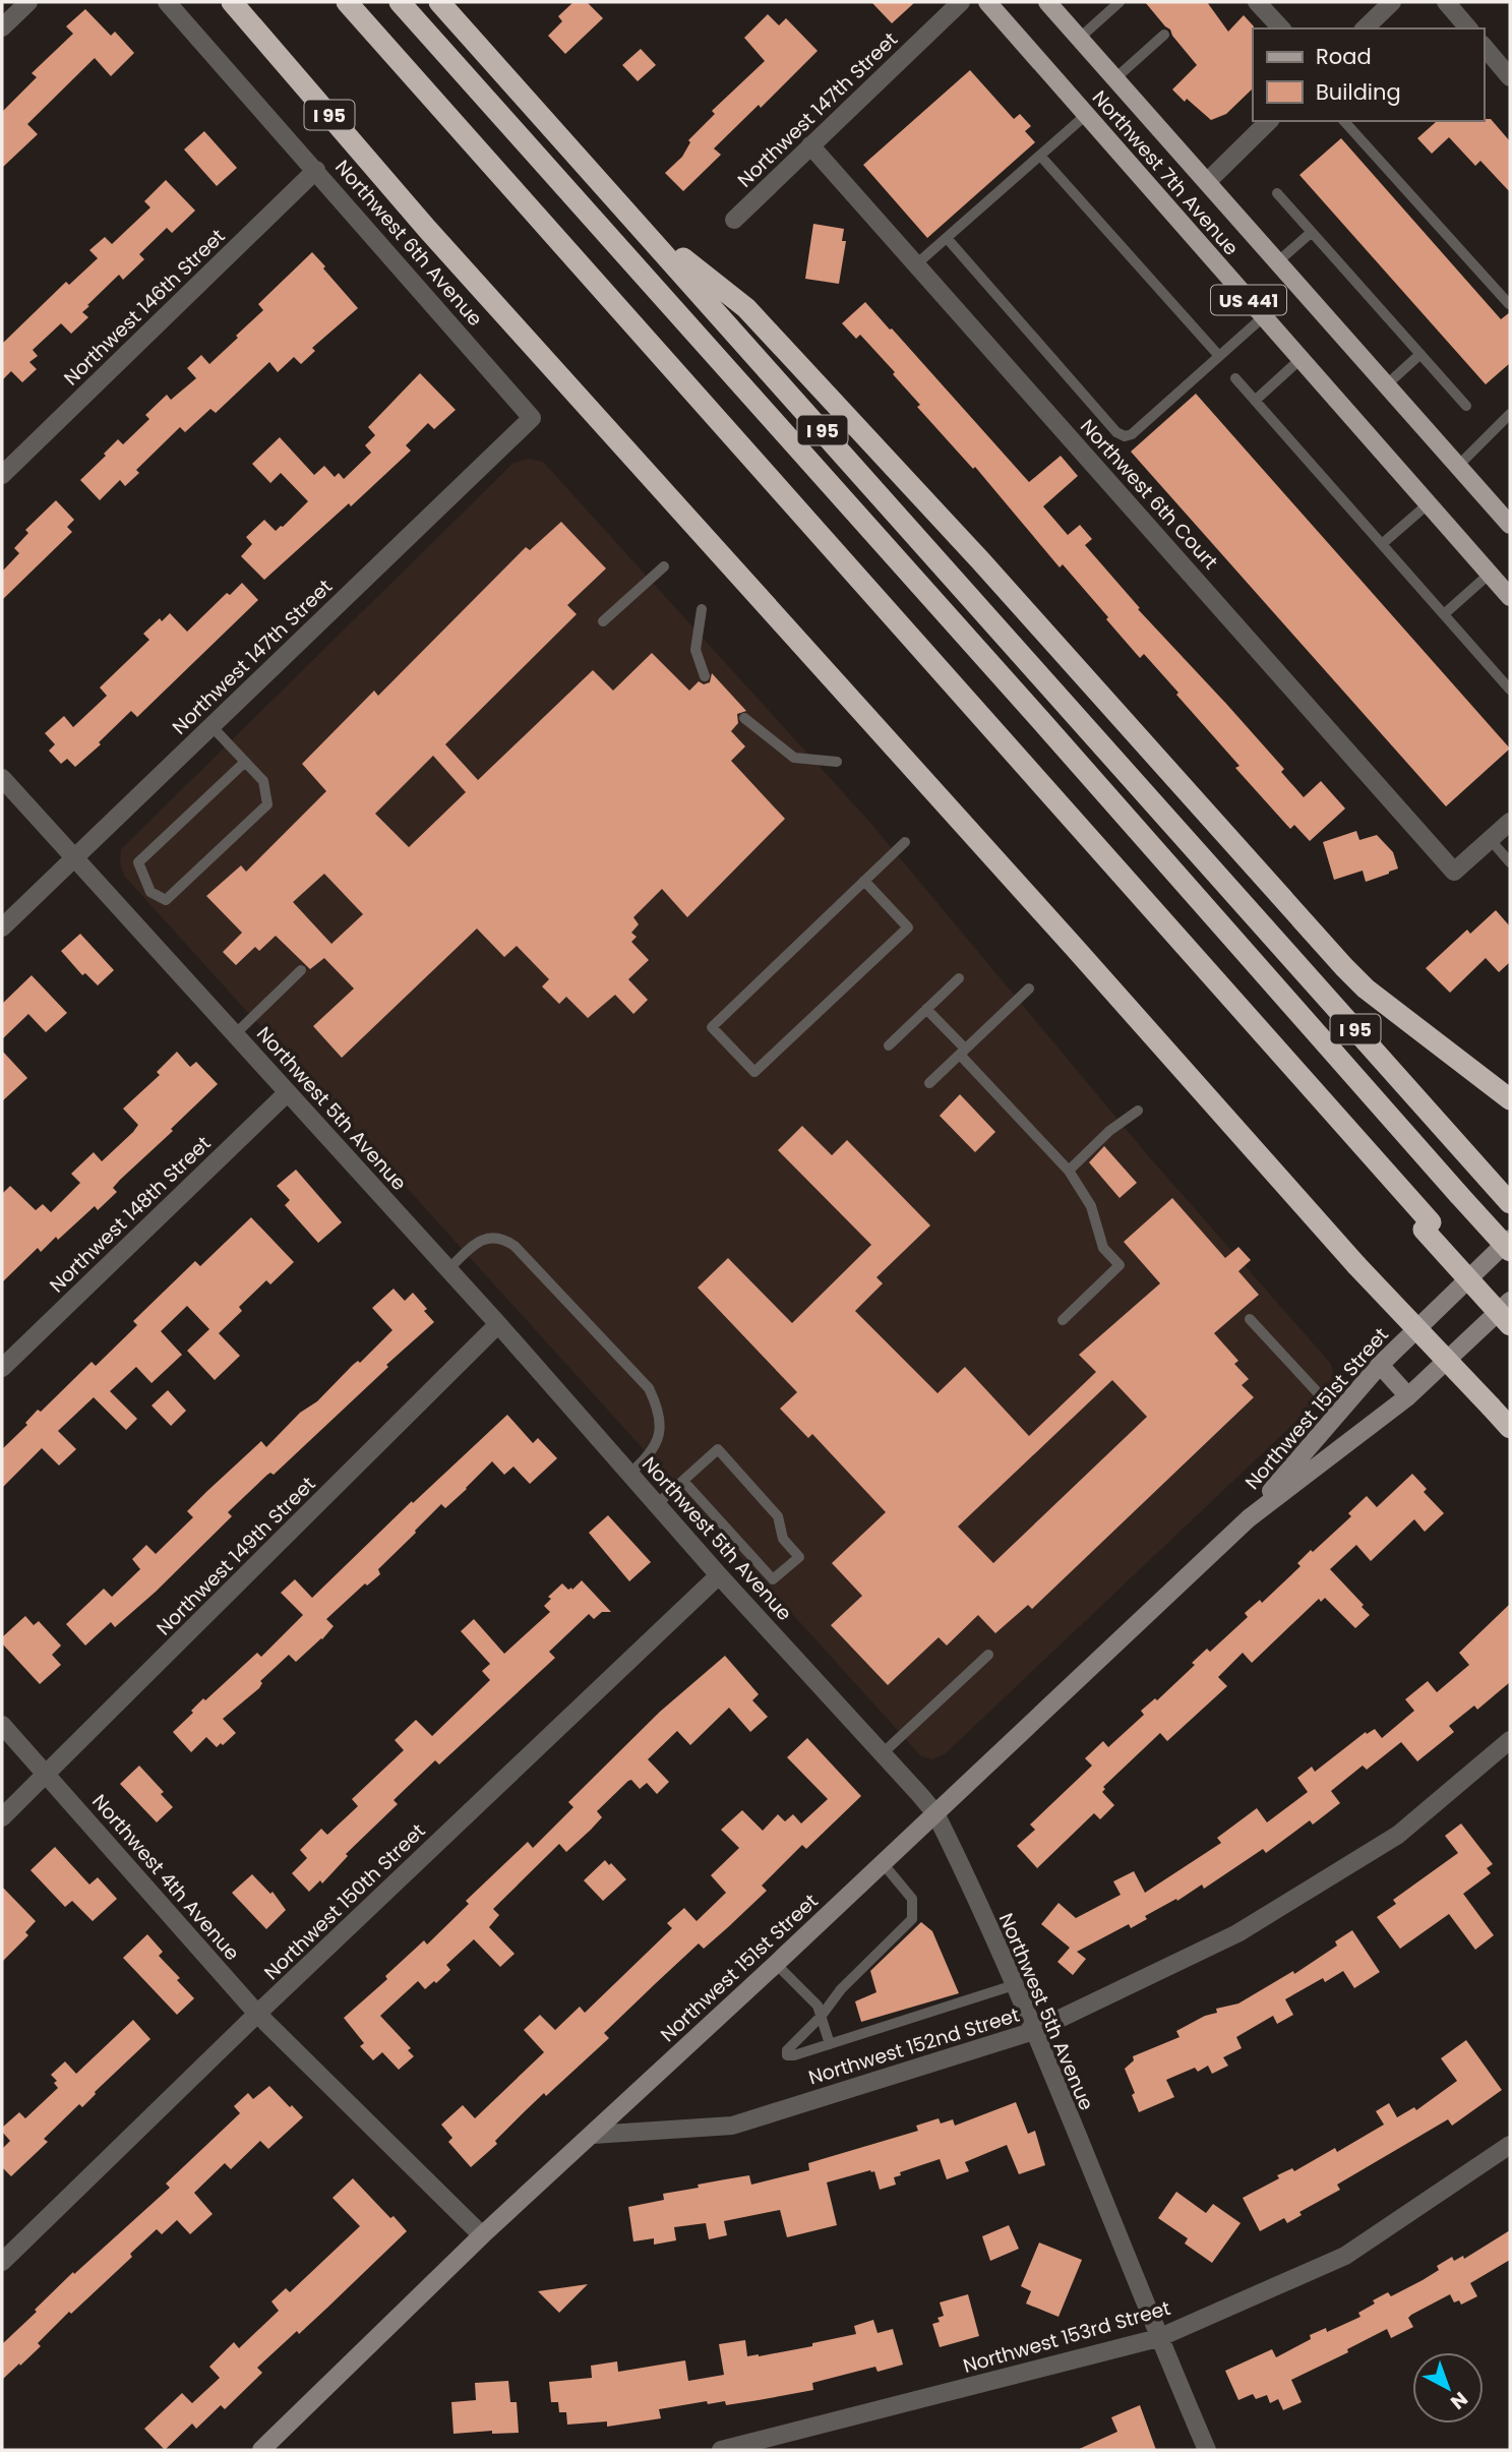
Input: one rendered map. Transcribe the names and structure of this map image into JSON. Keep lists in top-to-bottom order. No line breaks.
{"streets":{"highway":["I 95"],"main road":["Northwest 7th Avenue","US 441"],"street":["Northwest 147th Street","Northwest 6th Avenue","Northwest 146th Street","Northwest 6th Court","Northwest 5th Avenue","Northwest 148th Street","Northwest 151st Street","Northwest 149th Street","Northwest 4th Avenue","Northwest 150th Street","Northwest 152nd Street","Northwest 153rd Street"]},"crossings":[["Northwest 147th Street","Northwest 6th Avenue"],["Northwest 147th Street","Northwest 6th Court"],["Northwest 147th Street","Northwest 5th Avenue"],["Northwest 6th Avenue","Northwest 146th Street"],["Northwest 5th Avenue","Northwest 148th Street"],["Northwest 5th Avenue","Northwest 151st Street"],["Northwest 5th Avenue","Northwest 149th Street"],["Northwest 5th Avenue","Northwest 150th Street"],["Northwest 5th Avenue","Northwest 152nd Street"],["Northwest 5th Avenue","Northwest 153rd Street"],["Northwest 151st Street","Northwest 4th Avenue"],["Northwest 151st Street","Northwest 152nd Street"],["Northwest 149th Street","Northwest 4th Avenue"],["Northwest 4th Avenue","Northwest 150th Street"]],"legend":["Road","Building"],"north":"bottom right"}
